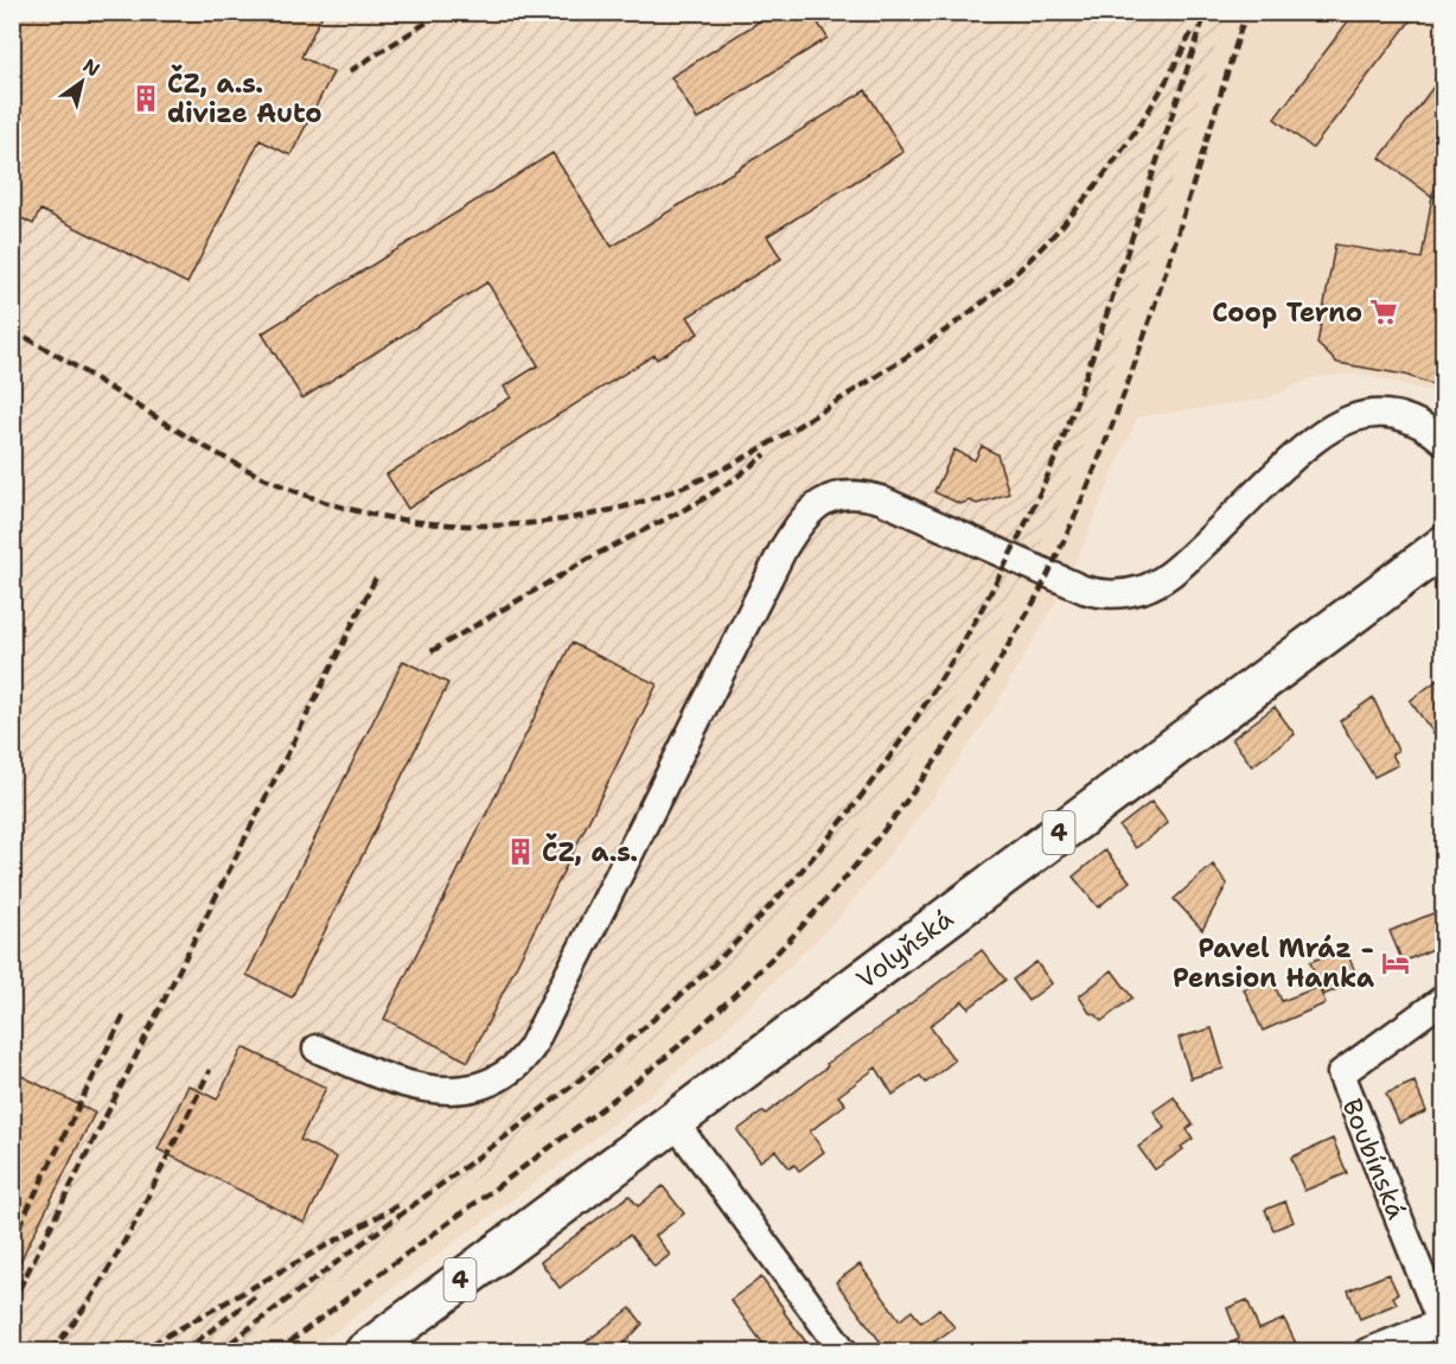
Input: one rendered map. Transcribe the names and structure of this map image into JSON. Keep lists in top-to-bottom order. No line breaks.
{"streets":{"main road":["4","Volyňská"],"street":["Boubínská"]},"places":{"building":["ČZ, a.s. divize Auto","ČZ, a.s."],"supermarket":["Coop Terno"],"hotel":["Pavel Mráz - Pension Hanka"]},"north":"top right"}
